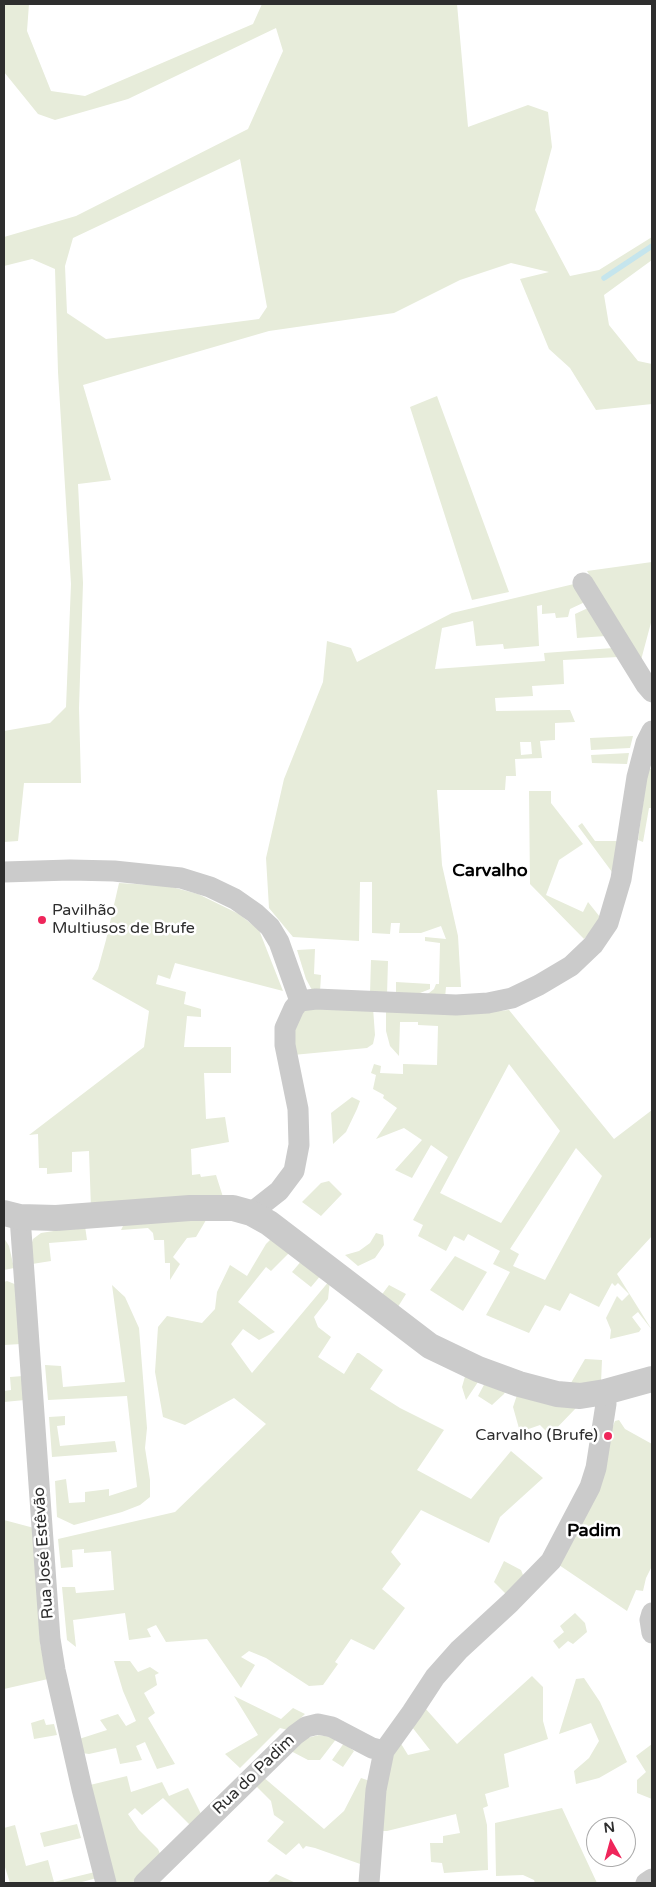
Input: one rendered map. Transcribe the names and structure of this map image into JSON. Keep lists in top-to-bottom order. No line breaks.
{"streets":{"street":["Rua José Estêvão","Rua do Padim"]},"districts":["Carvalho","Padim"],"places":["Pavilhão Multiusos de Brufe","Carvalho (Brufe)"],"north":"top"}
